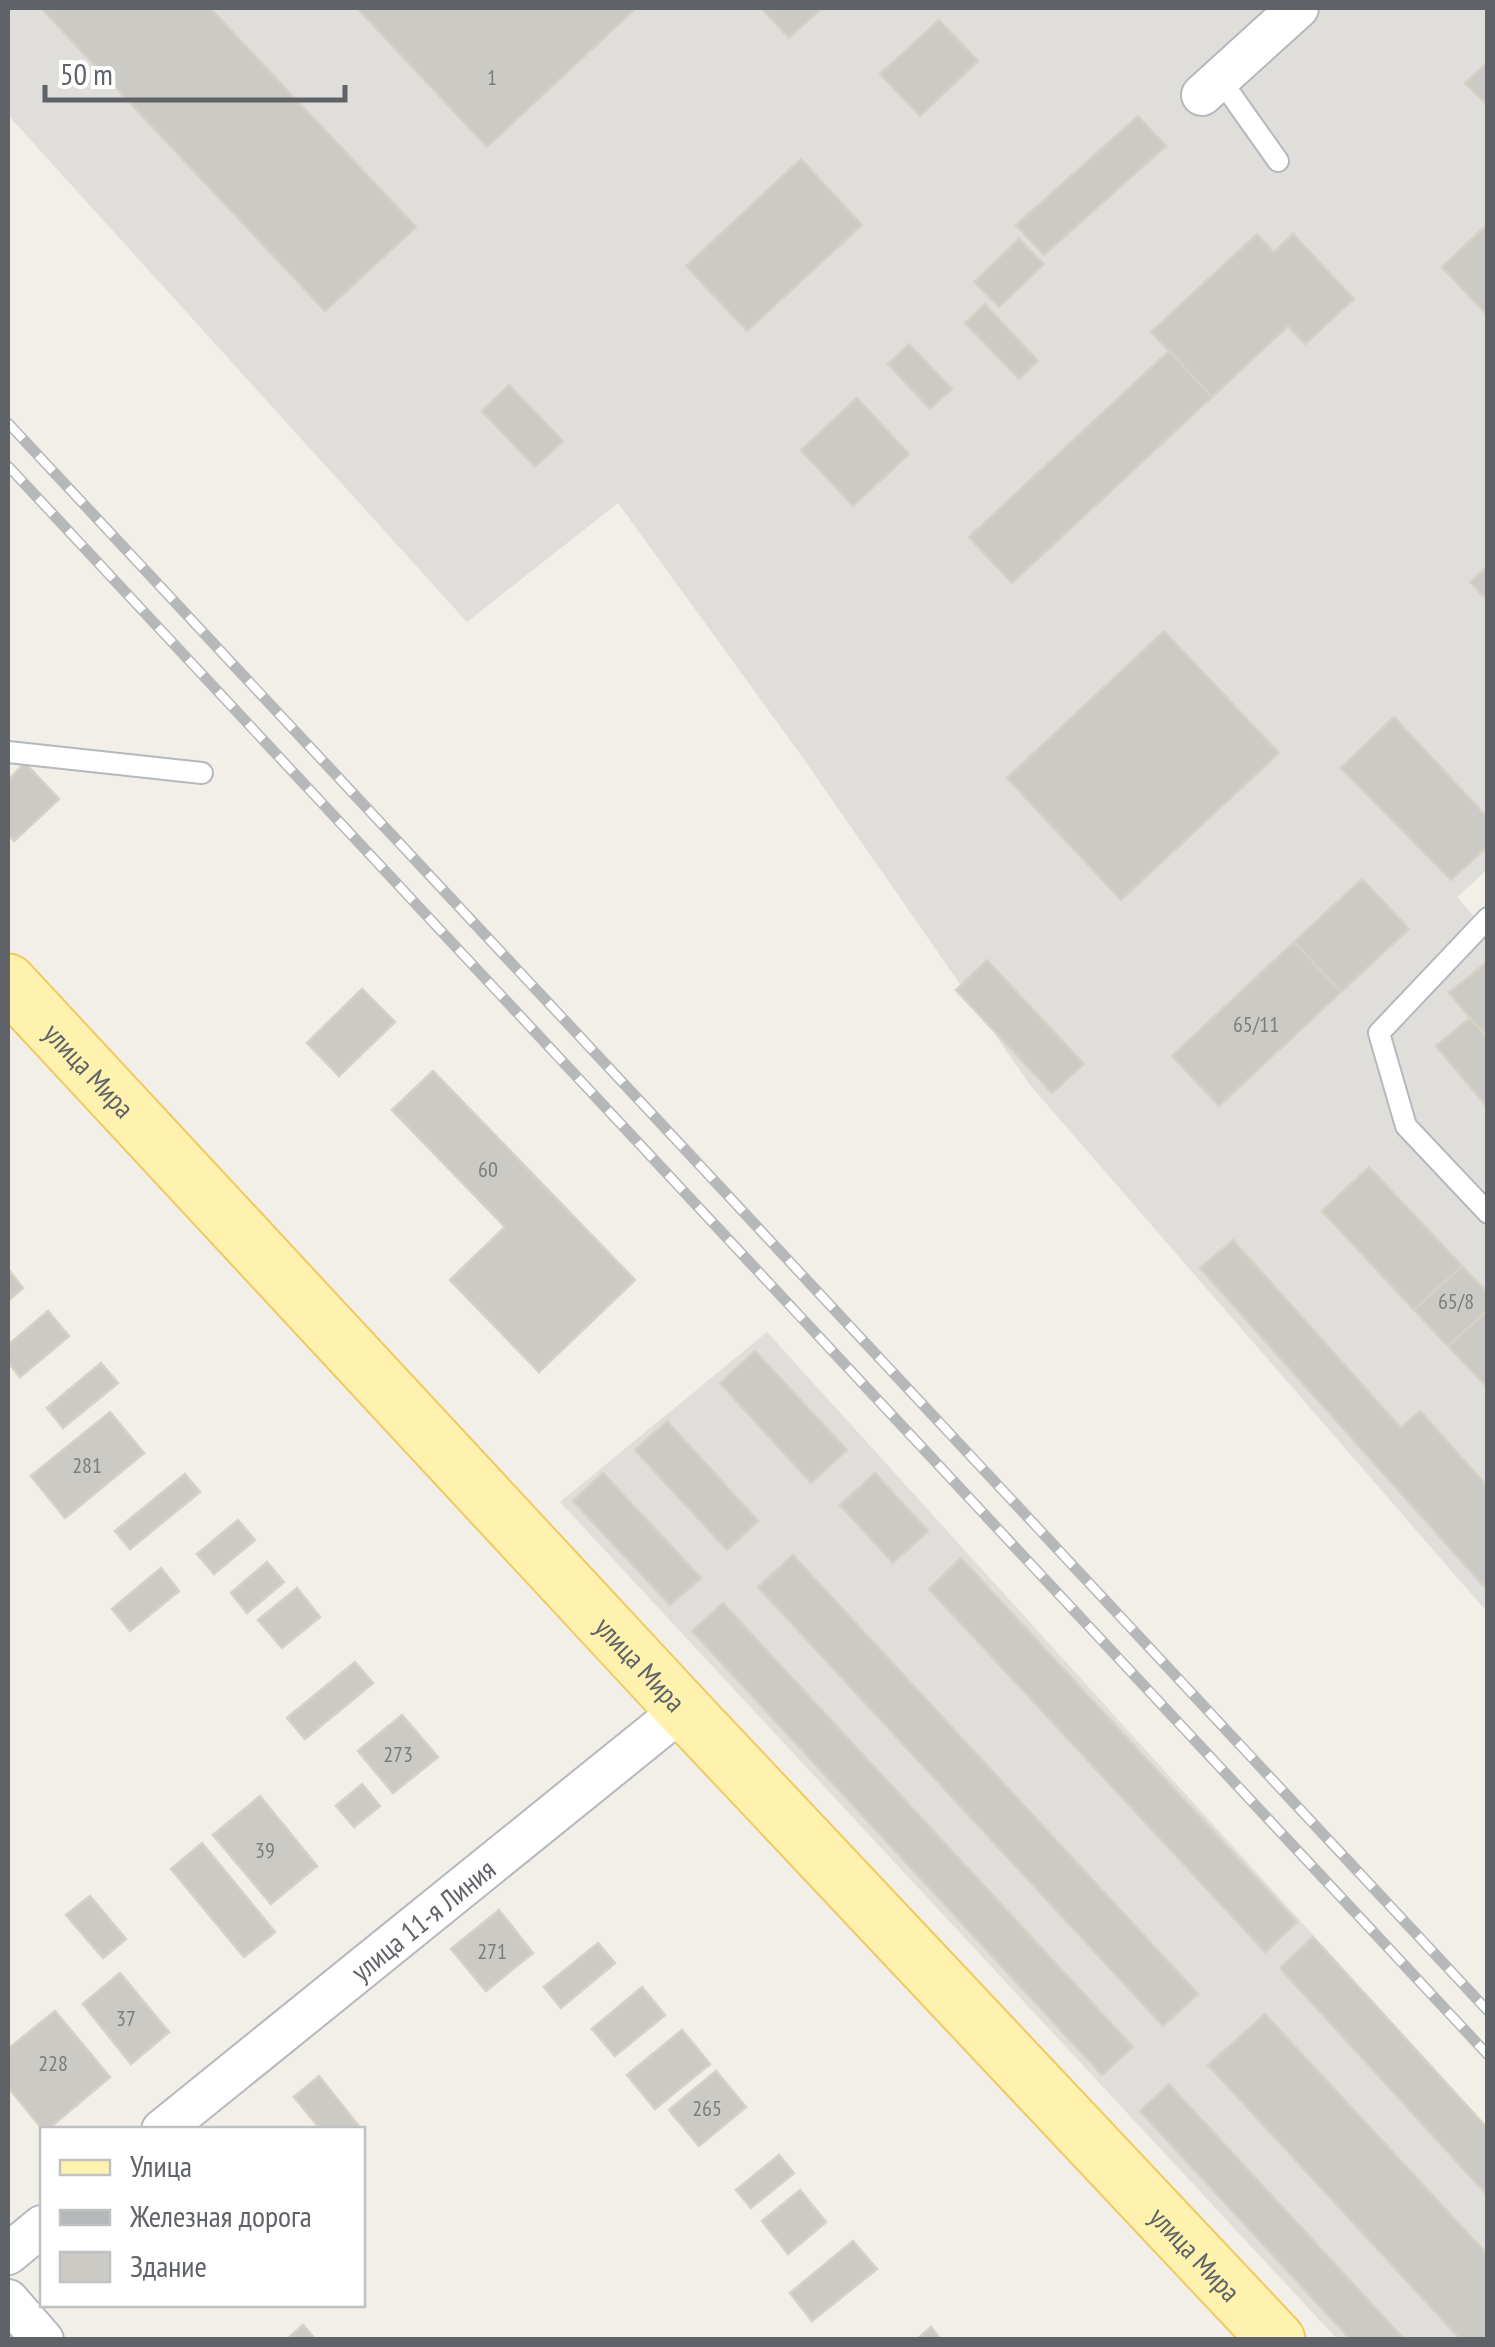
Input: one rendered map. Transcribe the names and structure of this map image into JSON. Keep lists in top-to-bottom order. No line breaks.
{"streets":{"main road":["улица Мира"],"street":["улица 11-я Линия"]},"crossings":[["улица Мира","улица 11-я Линия"]],"house_numbers":["1","65/11","60","65/8","281","273","39","271","37","228","265"],"legend":["Улица","Железная дорога","Здание"],"scale_bar":"50 m"}
